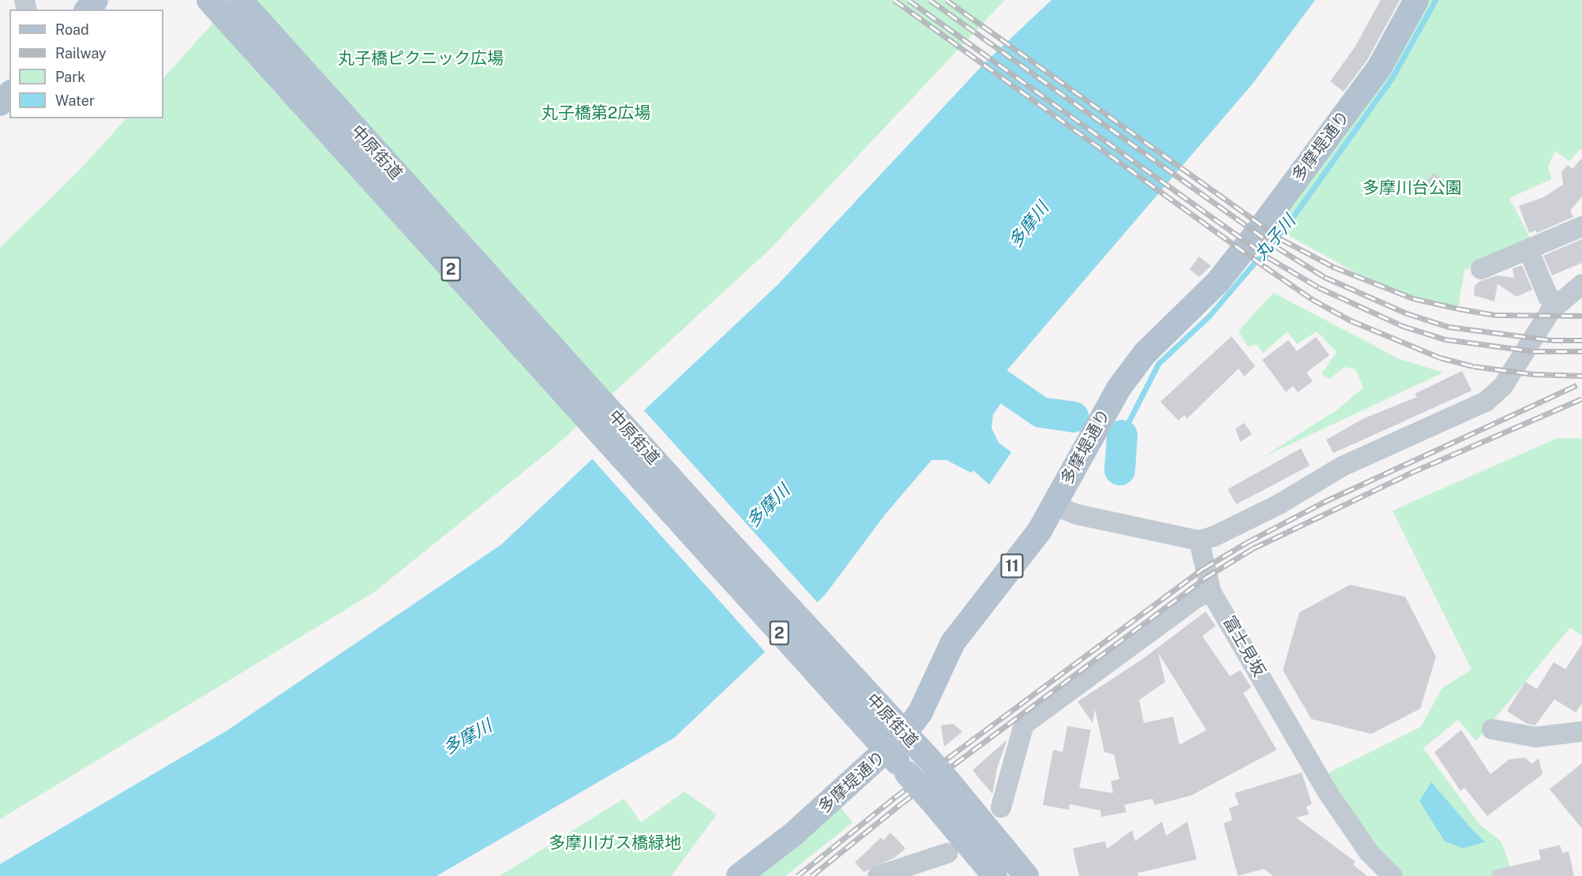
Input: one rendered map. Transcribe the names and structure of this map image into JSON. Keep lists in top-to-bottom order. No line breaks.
{"streets":{"main road":["多摩堤通り","中原街道","2","11"],"street":["富士見坂"]},"crossings":[["多摩堤通り","中原街道"]],"water":["多摩川","丸子川"],"parks":["丸子橋ピクニック広場","丸子橋第2広場","多摩川台公園","多摩川ガス橋緑地"],"legend":["Road","Railway","Park","Water"]}
